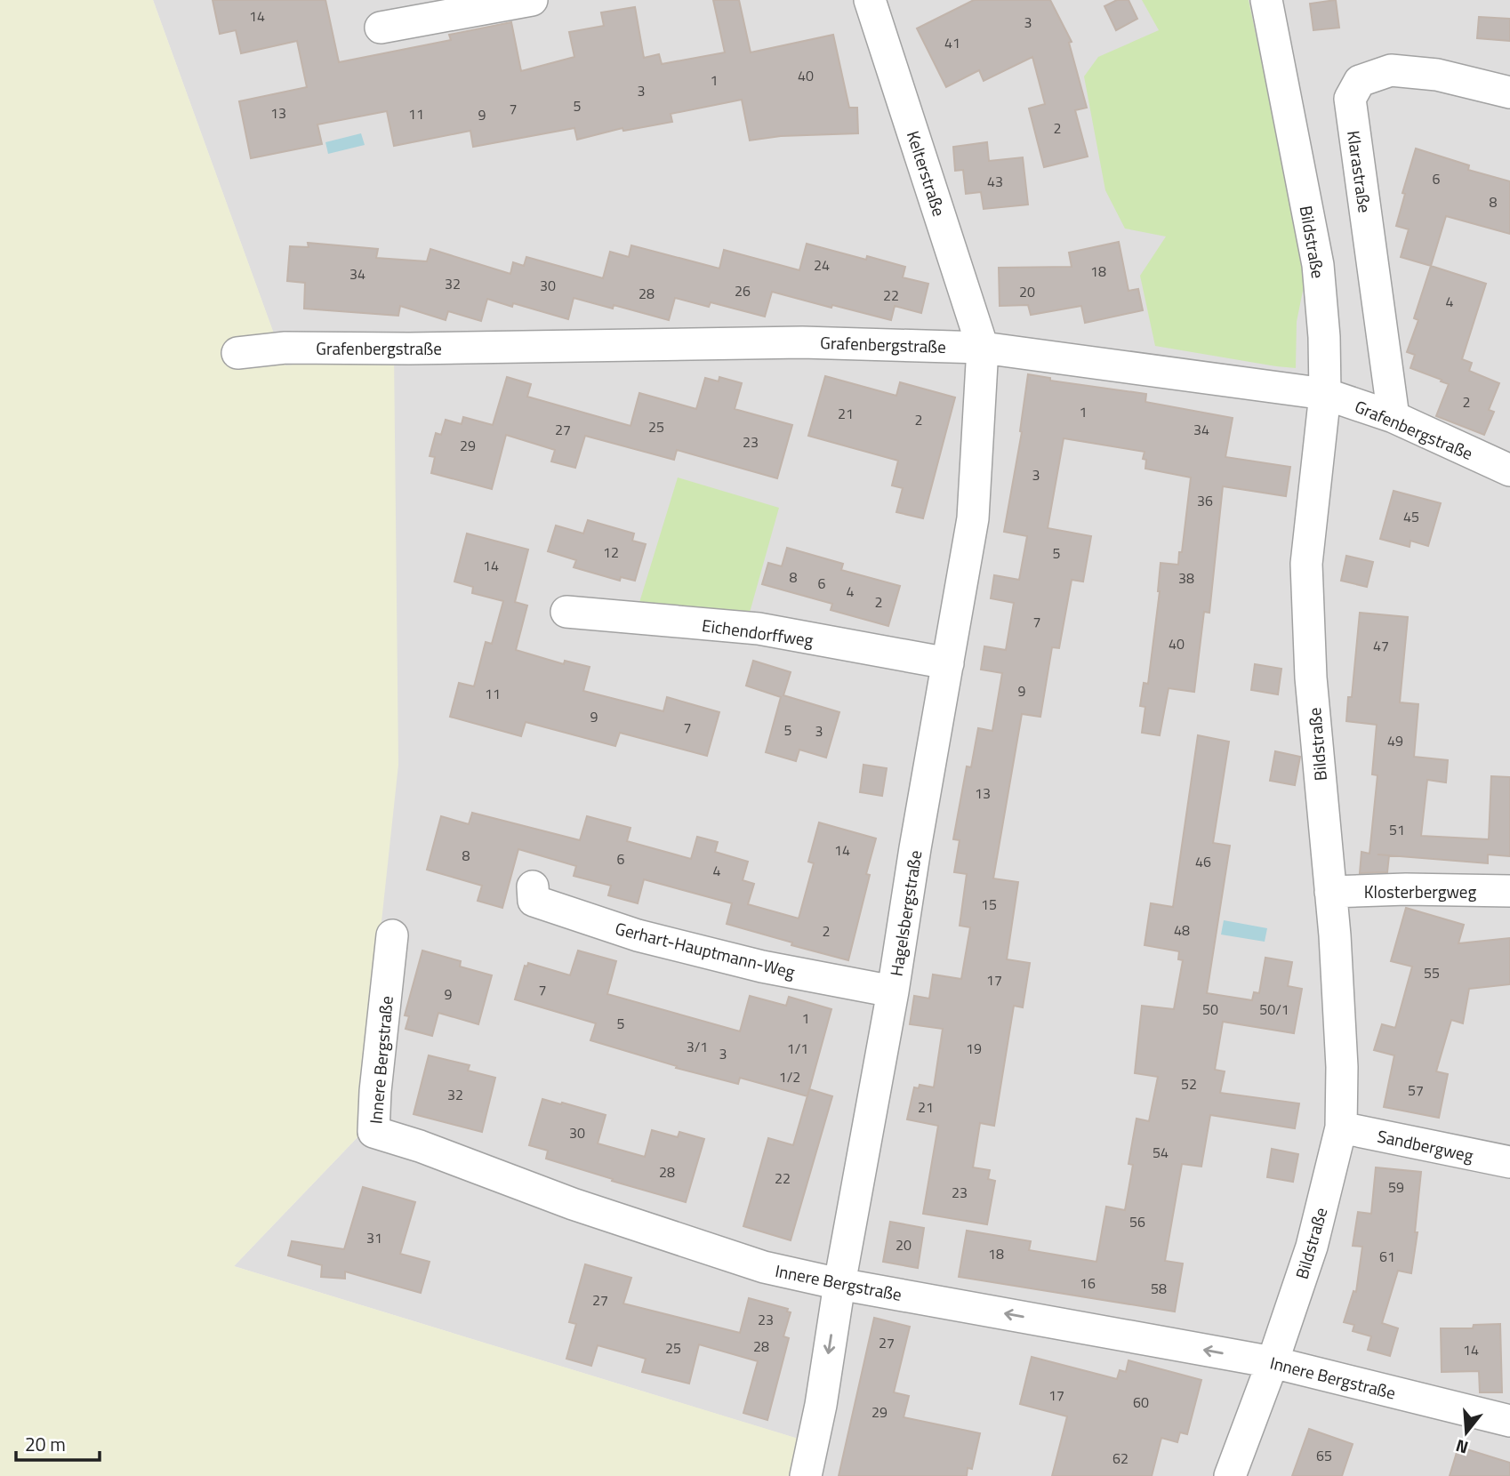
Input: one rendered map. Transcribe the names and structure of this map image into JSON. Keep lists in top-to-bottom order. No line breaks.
{"streets":{"street":["Klarastraße","Kelterstraße","Bildstraße","Grafenbergstraße","Eichendorffweg","Klosterbergweg","Hagelsbergstraße","Gerhart-Hauptmann-Weg","Innere Bergstraße","Sandbergweg"]},"crossings":[["Klarastraße","Grafenbergstraße"],["Kelterstraße","Grafenbergstraße"],["Kelterstraße","Hagelsbergstraße"],["Bildstraße","Grafenbergstraße"],["Bildstraße","Klosterbergweg"],["Bildstraße","Innere Bergstraße"],["Bildstraße","Sandbergweg"],["Grafenbergstraße","Hagelsbergstraße"],["Eichendorffweg","Hagelsbergstraße"],["Hagelsbergstraße","Gerhart-Hauptmann-Weg"],["Hagelsbergstraße","Innere Bergstraße"]],"house_numbers":["14","3","41","40","1","3","5","7","13","11","9","2","6","43","8","24","18","34","32","30","26","20","28","22","4","2","1","21","2","25","27","34","23","29","3","36","45","12","5","14","8","38","6","4","2","7","40","47","9","11","9","7","5","3","49","13","51","14","8","6","46","4","15","48","2","55","17","7","9","50","50/1","1","5","3/1","1/1","19","3","1/2","52","57","32","21","30","54","28","22","59","23","56","31","20","18","61","16","58","27","23","27","28","25","14","17","60","29","65","62"],"scale_bar":"20 m","north":"bottom"}
